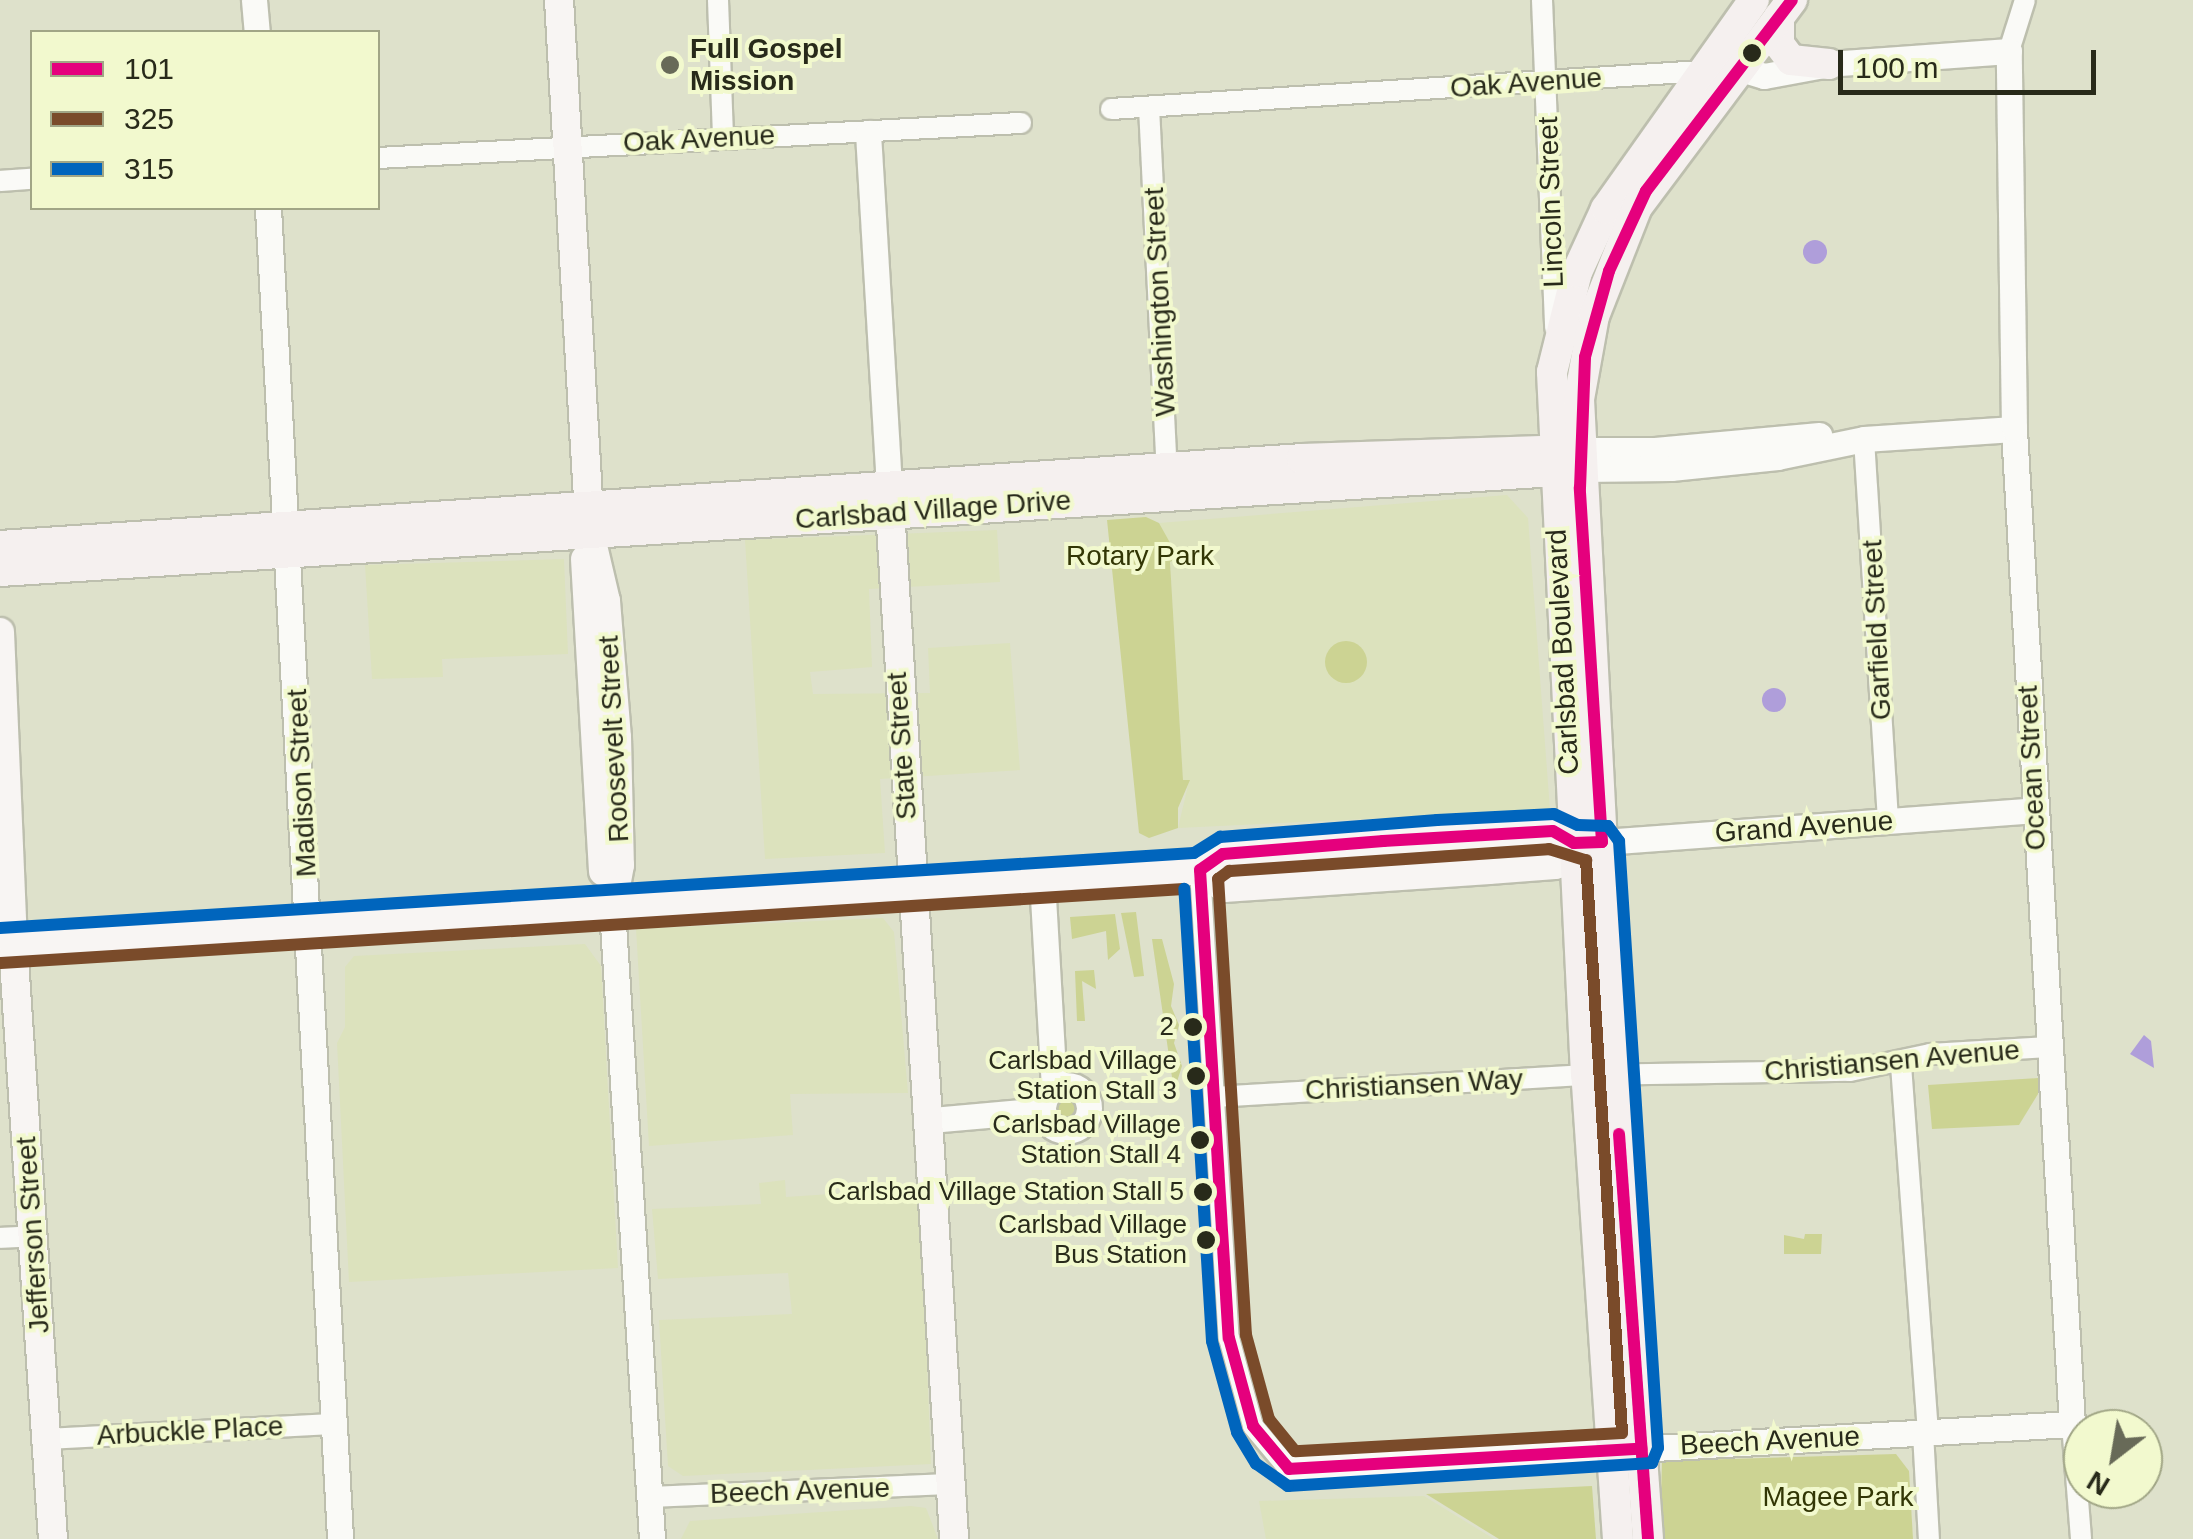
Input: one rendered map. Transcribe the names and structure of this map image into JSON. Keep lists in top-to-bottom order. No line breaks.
{"streets":{"main road":["Carlsbad Village Drive","Carlsbad Boulevard","Roosevelt Street","State Street","Grand Avenue","Jefferson Street"],"street":["Oak Avenue","Lincoln Street","Washington Street","Garfield Street","Ocean Street","Madison Street","Christiansen Avenue","Christiansen Way","Arbuckle Place","Beech Avenue"]},"crossings":[["Oak Avenue","Lincoln Street"],["Oak Avenue","Washington Street"],["Oak Avenue","Carlsbad Boulevard"],["Oak Avenue","Roosevelt Street"],["Oak Avenue","State Street"],["Lincoln Street","Carlsbad Boulevard"],["Washington Street","Carlsbad Village Drive"],["Carlsbad Village Drive","Garfield Street"],["Carlsbad Village Drive","Carlsbad Boulevard"],["Carlsbad Village Drive","Roosevelt Street"],["Carlsbad Village Drive","State Street"],["Carlsbad Village Drive","Ocean Street"],["Carlsbad Village Drive","Madison Street"],["Garfield Street","Grand Avenue"],["Carlsbad Boulevard","Grand Avenue"],["Carlsbad Boulevard","Christiansen Avenue"],["Carlsbad Boulevard","Christiansen Way"],["Carlsbad Boulevard","Beech Avenue"],["Roosevelt Street","Grand Avenue"],["Roosevelt Street","Beech Avenue"],["State Street","Grand Avenue"],["State Street","Beech Avenue"],["Ocean Street","Grand Avenue"],["Ocean Street","Christiansen Avenue"],["Madison Street","Grand Avenue"],["Madison Street","Arbuckle Place"],["Grand Avenue","Jefferson Street"],["Christiansen Avenue","Christiansen Way"],["Jefferson Street","Arbuckle Place"]],"parks":["Rotary Park","Magee Park"],"places":["Full Gospel Mission","2","Carlsbad Village Station Stall 3","Carlsbad Village Station Stall 4","Carlsbad Village Station Stall 5","Carlsbad Village Bus Station"],"lines":["transit line 101","transit line 315","transit line 325"],"legend":["101","325","315"],"scale_bar":"100 m","north":"bottom left"}
